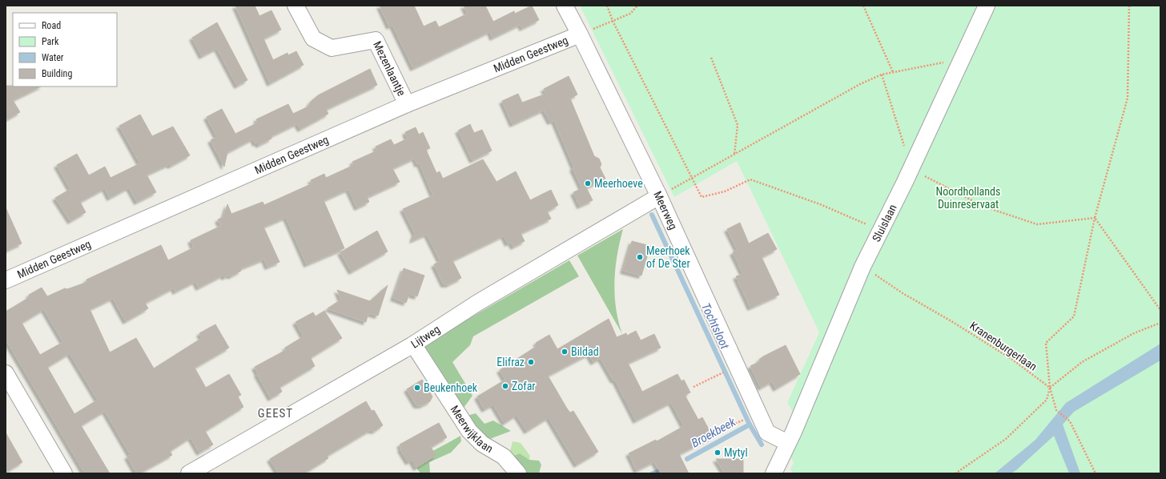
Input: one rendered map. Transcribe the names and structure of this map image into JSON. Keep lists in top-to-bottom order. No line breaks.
{"streets":{"street":["Midden Geestweg","Mezenlaantje","Meerweg","Sluislaan","Lijtweg","Meerwijklaan"],"path":["Kranenburgerlaan"]},"crossings":[["Midden Geestweg","Mezenlaantje"],["Midden Geestweg","Meerweg"],["Meerweg","Sluislaan"],["Meerweg","Lijtweg"],["Sluislaan","Kranenburgerlaan"],["Lijtweg","Meerwijklaan"]],"districts":["GEEST"],"water":["Tochtsloot","Broekbeek"],"parks":["Noordhollands Duinreservaat"],"places":["Meerhoeve","Meerhoek of De Ster","Bildad","Elifraz","Zofar","Beukenhoek","Mytyl"],"legend":["Road","Park","Water","Building"]}
